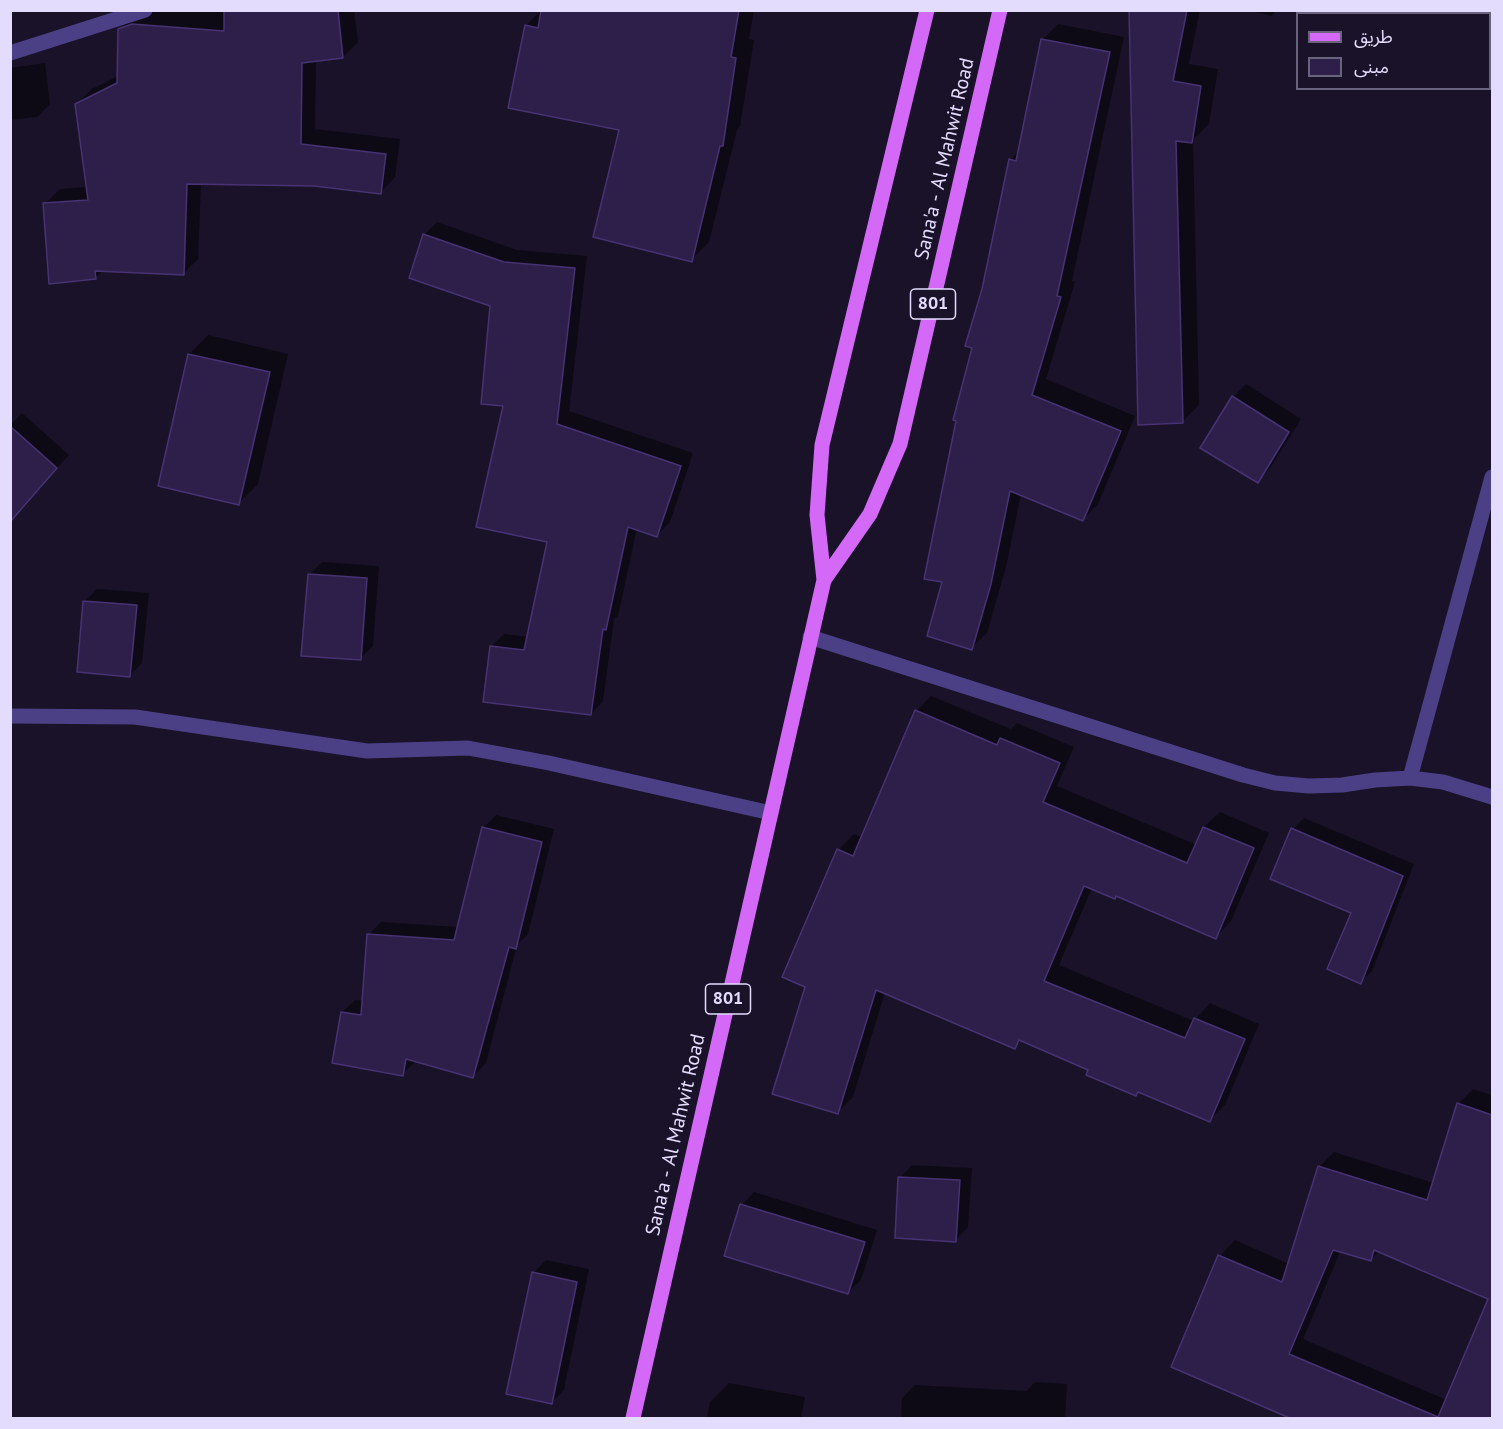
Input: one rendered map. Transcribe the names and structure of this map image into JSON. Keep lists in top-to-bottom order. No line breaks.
{"streets":{"main road":["Sana'a - Al Mahwit Road","801"]},"legend":["طريق","مبنى"]}
